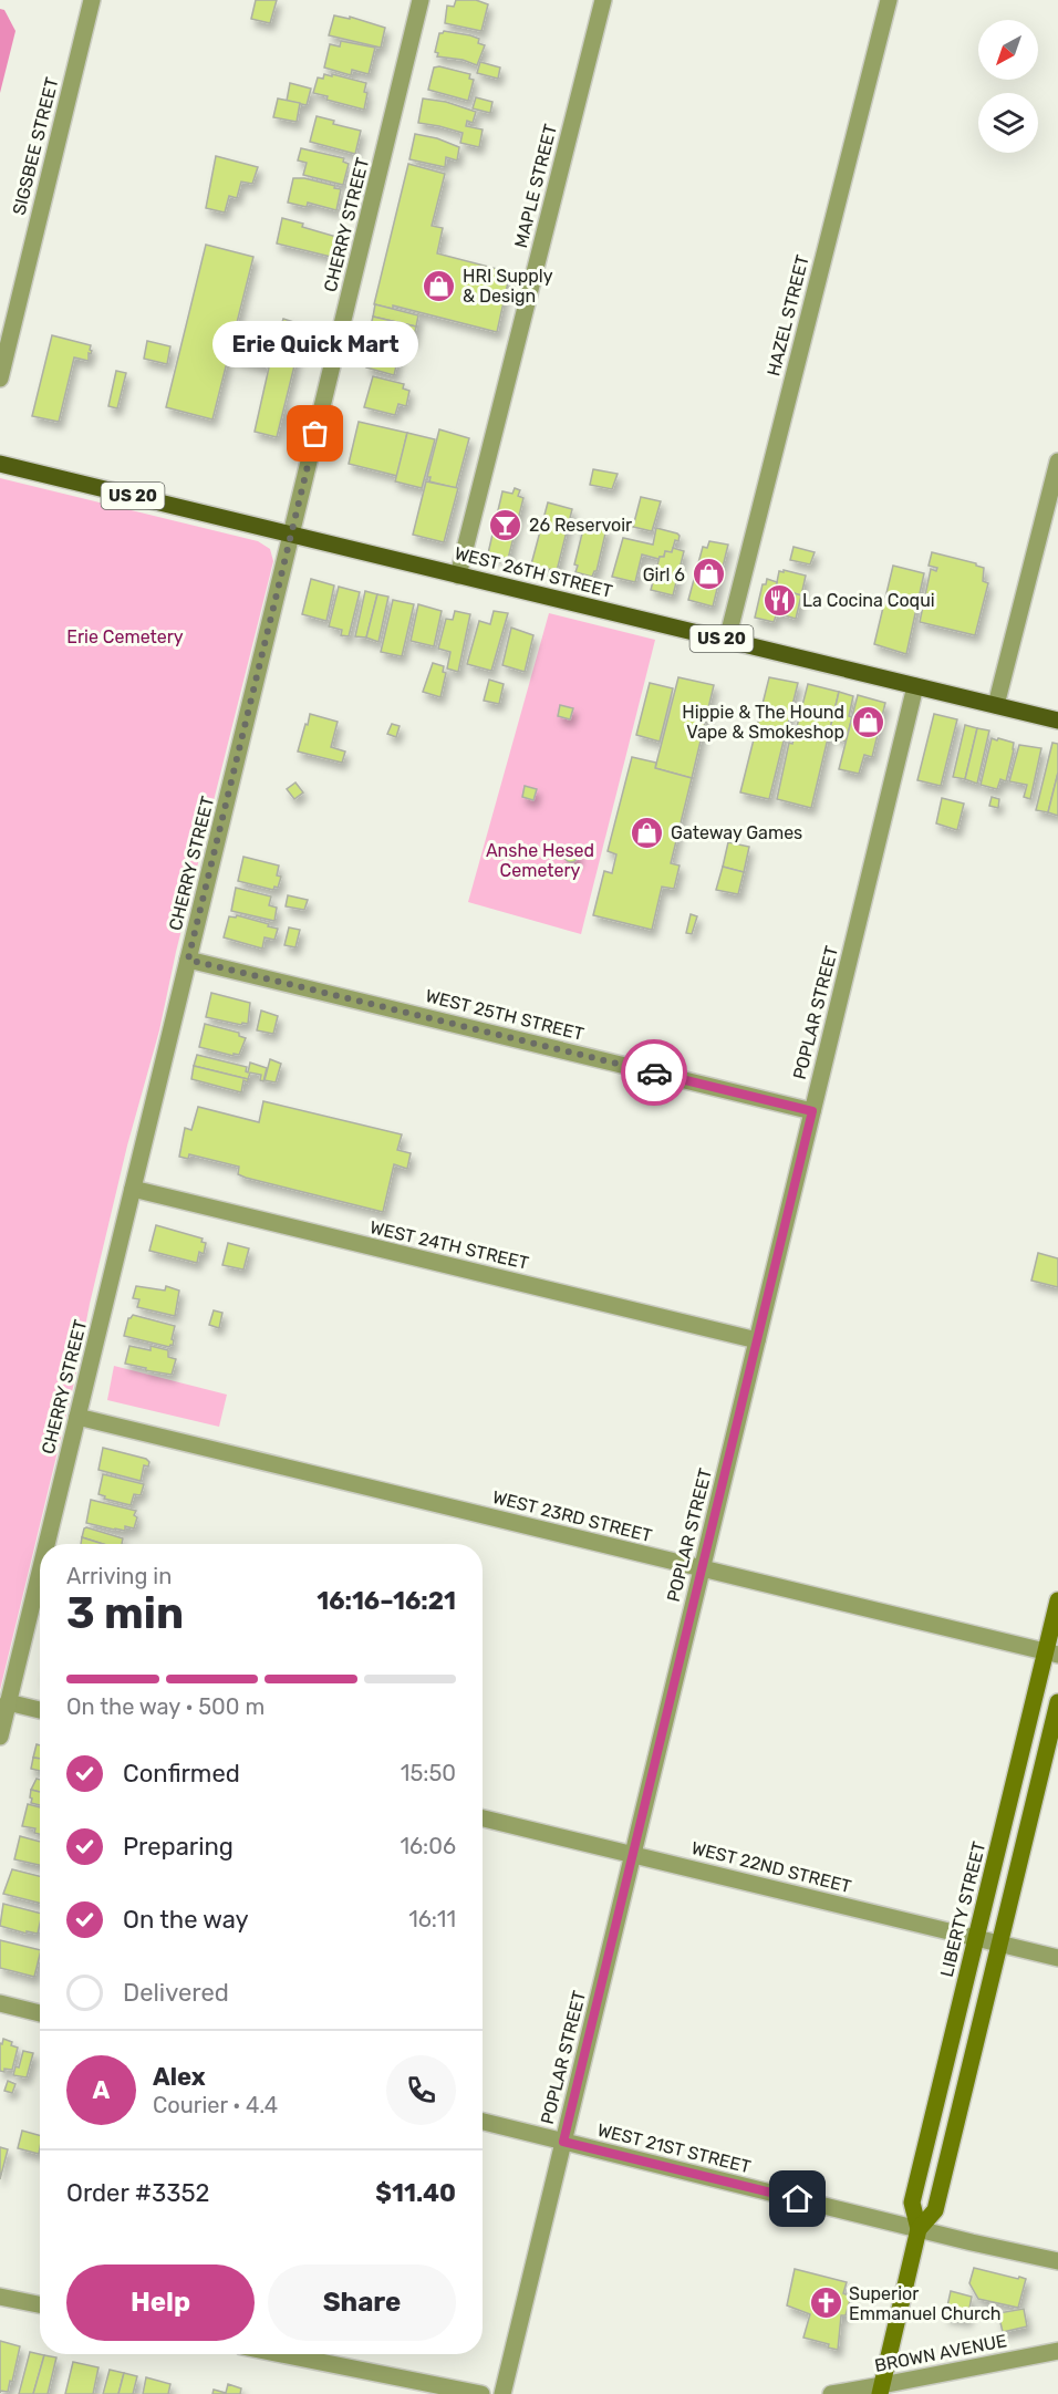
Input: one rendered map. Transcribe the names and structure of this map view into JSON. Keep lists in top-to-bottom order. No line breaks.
{"streets":{"main road":["US 20","WEST 26TH STREET","LIBERTY STREET"],"street":["SIGSBEE STREET","MAPLE STREET","CHERRY STREET","HAZEL STREET","POPLAR STREET","WEST 25TH STREET","WEST 24TH STREET","WEST 23RD STREET","WEST 22ND STREET","WEST 21ST STREET","BROWN AVENUE"]},"crossings":[["MAPLE STREET","WEST 26TH STREET"],["CHERRY STREET","WEST 26TH STREET"],["CHERRY STREET","WEST 25TH STREET"],["CHERRY STREET","WEST 24TH STREET"],["CHERRY STREET","WEST 23RD STREET"],["HAZEL STREET","WEST 26TH STREET"],["WEST 26TH STREET","POPLAR STREET"],["POPLAR STREET","WEST 25TH STREET"],["POPLAR STREET","WEST 24TH STREET"],["POPLAR STREET","WEST 23RD STREET"],["POPLAR STREET","WEST 22ND STREET"],["POPLAR STREET","WEST 21ST STREET"],["WEST 23RD STREET","LIBERTY STREET"],["WEST 22ND STREET","LIBERTY STREET"],["LIBERTY STREET","WEST 21ST STREET"],["LIBERTY STREET","BROWN AVENUE"]],"parks":["Erie Cemetery","Anshe Hesed Cemetery"],"places":{"shop":["HRI Supply & Design","Girl 6","Hippie & The Hound Vape & Smokeshop","Gateway Games"],"other":["Erie Quick Mart"],"bar":["26 Reservoir"],"restaurant":["La Cocina Coqui"],"church":["Superior Emmanuel Church"]},"north":"bottom left","page":{"bubble":"Erie Quick Mart","heading":["3 min","Arriving in","16:16–16:21"],"panel":["Alex","Courier · 4.4","Order #3352","$11.40"],"bar":"On the way · 500 m","list":[["Confirmed","15:50"],["Preparing","16:06"],["On the way","16:11"],"Delivered"],"round":"A","buttons":["Help","Share"]}}
